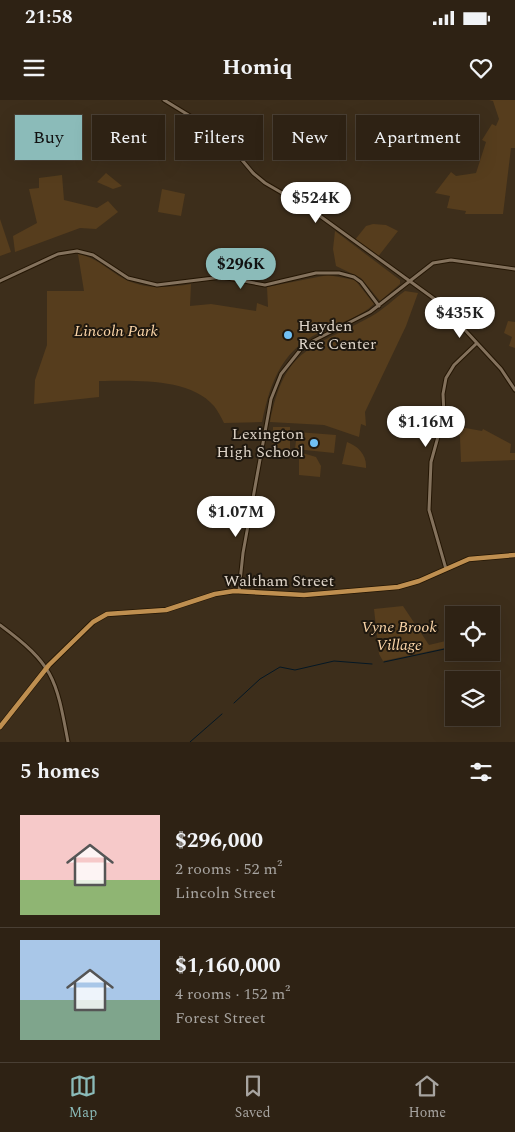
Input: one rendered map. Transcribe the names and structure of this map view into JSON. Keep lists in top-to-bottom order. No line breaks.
{"streets":{"main road":["Waltham Street"]},"parks":["Lincoln Park","Vyne Brook Village"],"places":["Hayden Rec Center","Lexington High School"],"page":{"status":"21:58","header":"Homiq","chip":["Buy","Rent","Filters","New","Apartment"],"price":["$524K","$296K","$435K","$1.16M","$1.07M"],"heading":"5 homes","list":[{"name":"$296,000","note":"2 rooms · 52 m² · Lincoln Street"},{"name":"$1,160,000","note":"4 rooms · 152 m² · Forest Street"}],"tabs":["Map","Saved","Home"]}}
